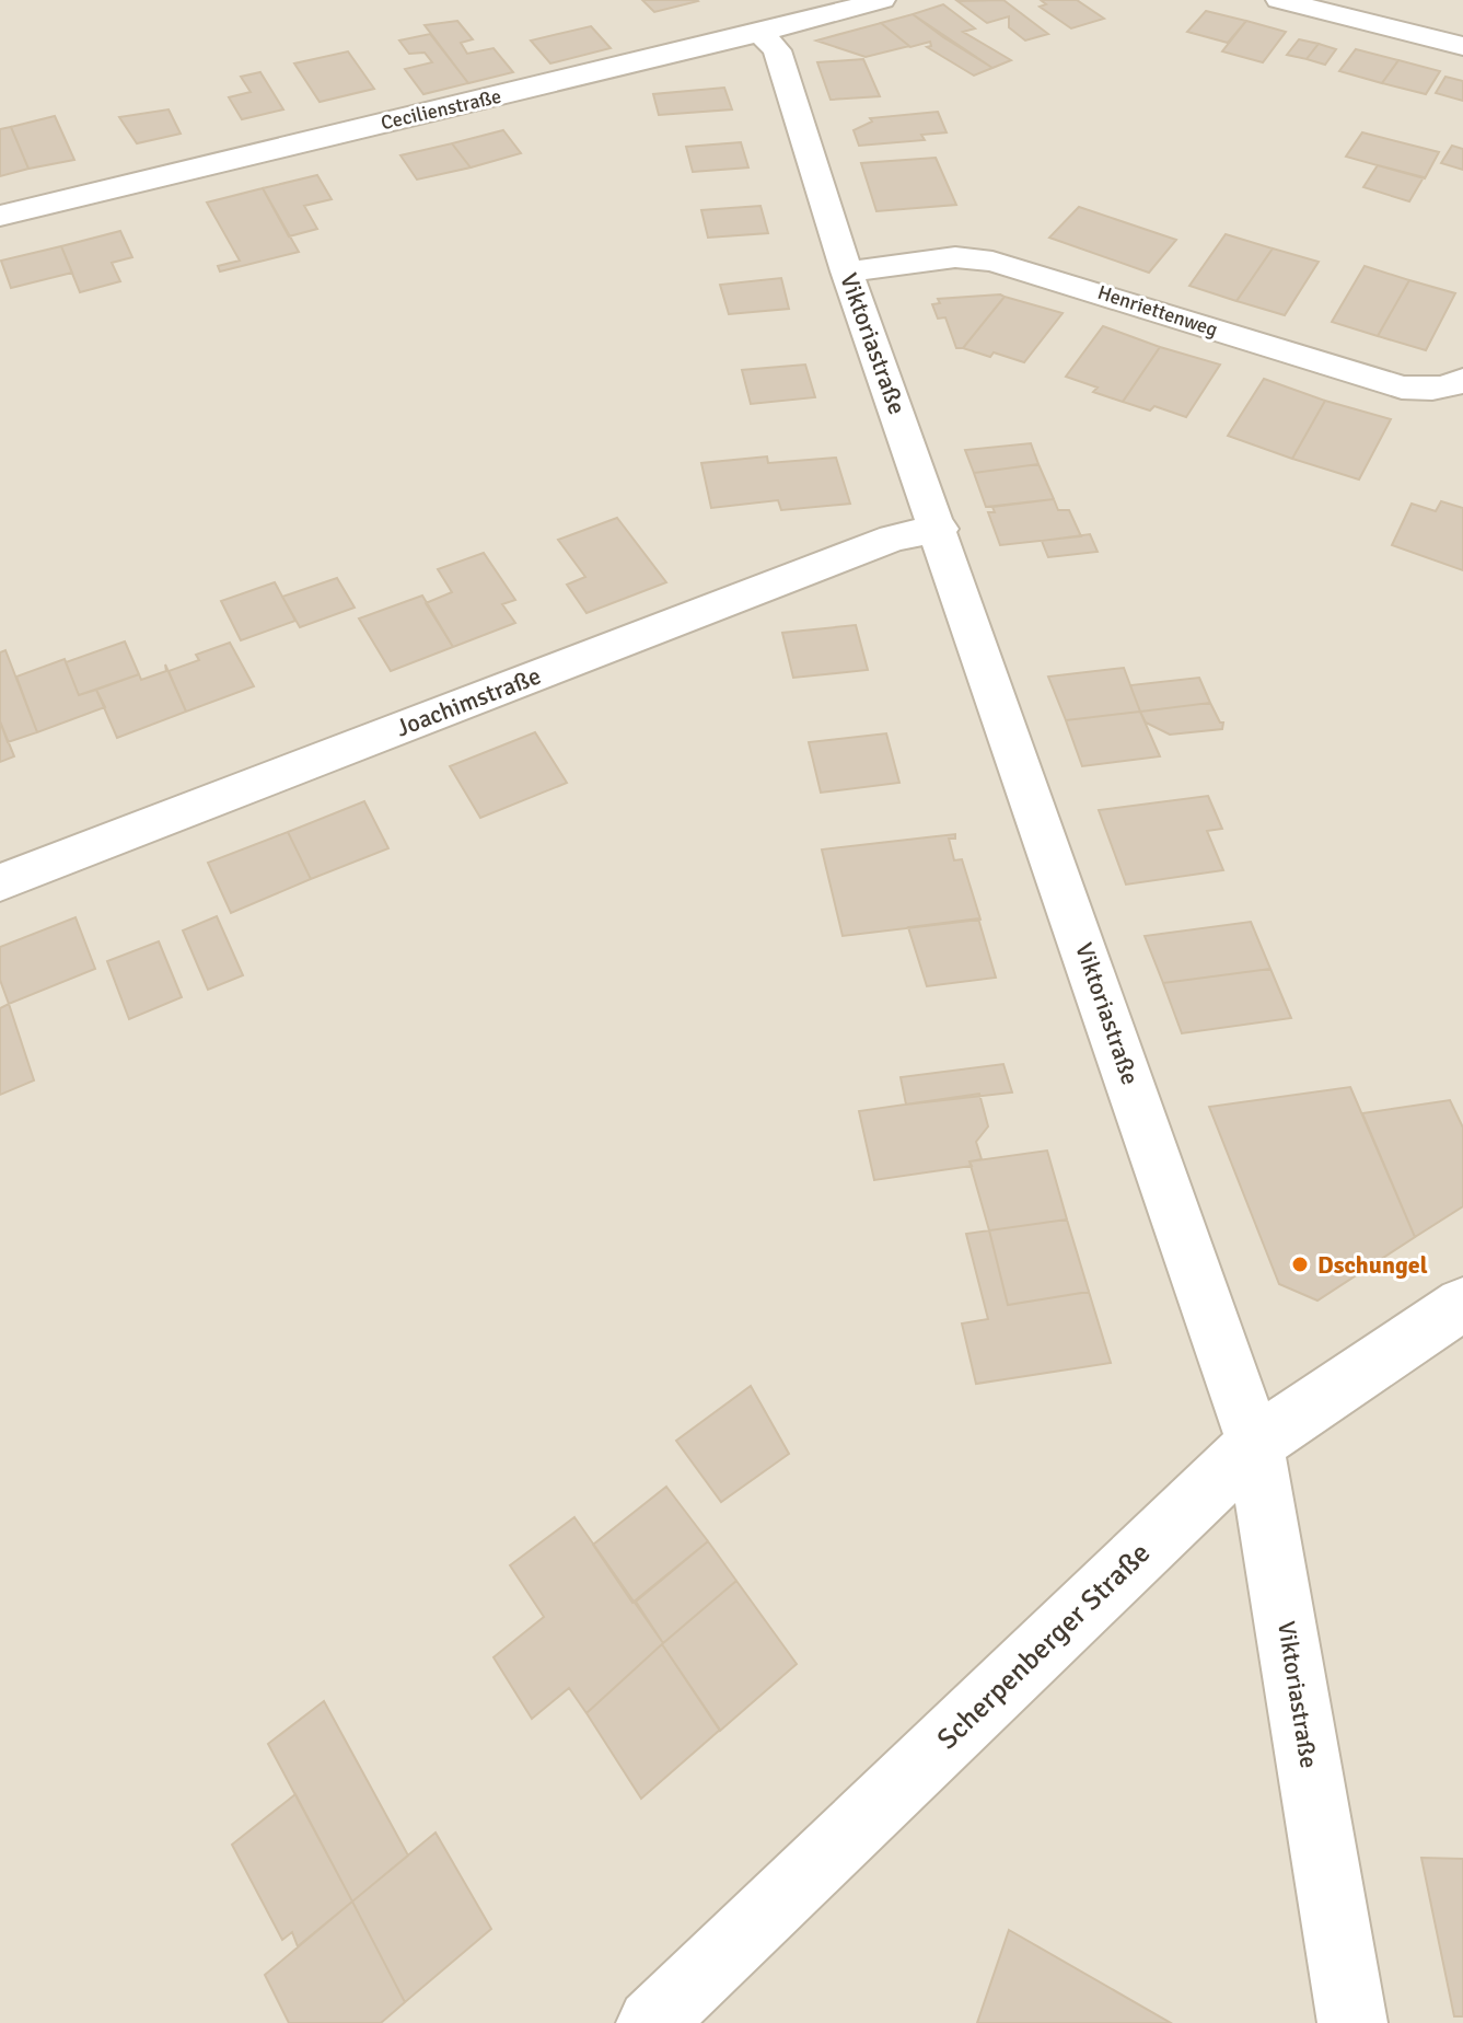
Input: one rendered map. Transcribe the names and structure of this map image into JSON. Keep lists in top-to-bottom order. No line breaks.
{"streets":{"street":["Cecilienstraße","Henriettenweg","Viktoriastraße","Joachimstraße","Scherpenberger Straße"]},"crossings":[["Cecilienstraße","Viktoriastraße"],["Henriettenweg","Viktoriastraße"],["Viktoriastraße","Joachimstraße"],["Viktoriastraße","Scherpenberger Straße"]],"places":["Dschungel"]}
